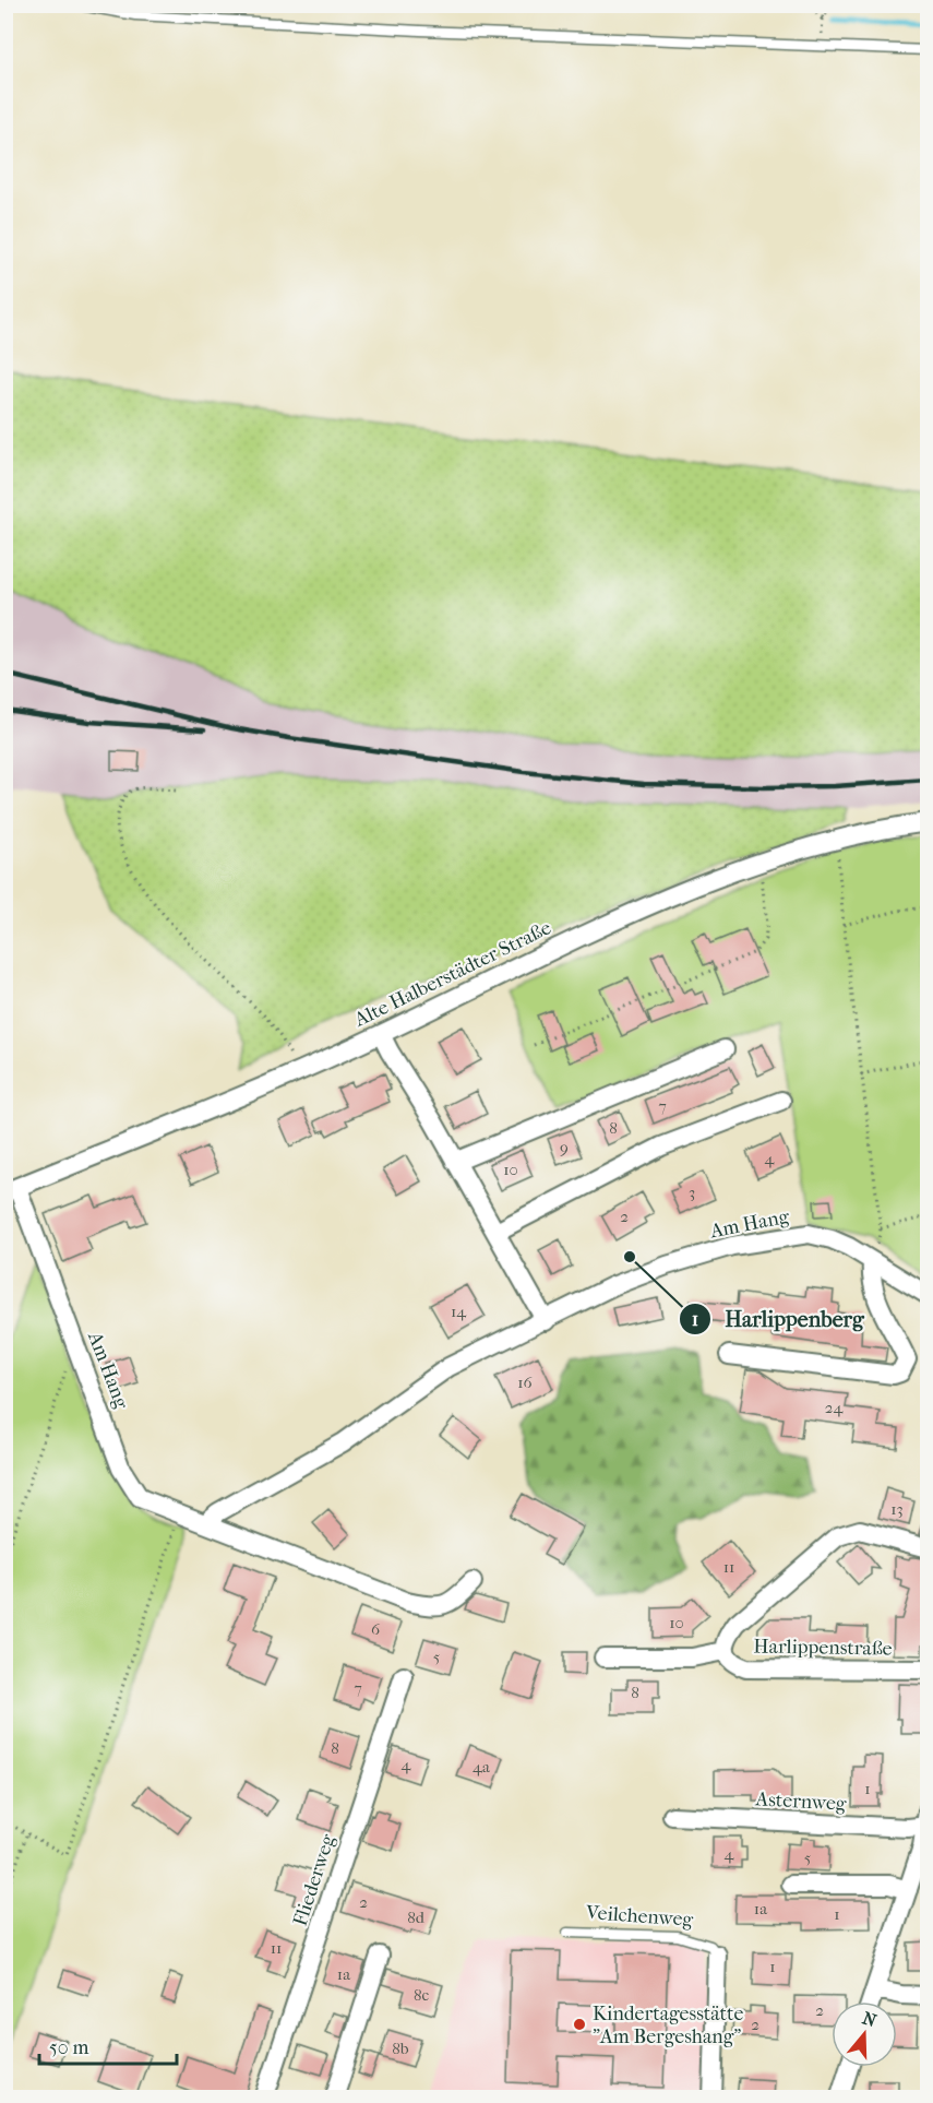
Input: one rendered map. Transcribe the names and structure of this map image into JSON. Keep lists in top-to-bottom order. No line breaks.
{"streets":{"street":["Alte Halberstädter Straße","Am Hang","Harlippenstraße","Asternweg","Fliederweg","Veilchenweg"]},"crossings":[["Alte Halberstädter Straße","Am Hang"]],"places":["Harlippenberg","Kindertagesstätte \"Am Bergeshang\""],"house_numbers":["7","8","9","4","10","3","2","14","16","24","13","11","10","6","5","7","8","8","4","4a","1","4","5","2","1a","1","8d","11","1","1a","8c","2","2","8b"],"scale_bar":"50 m","north":"top"}
